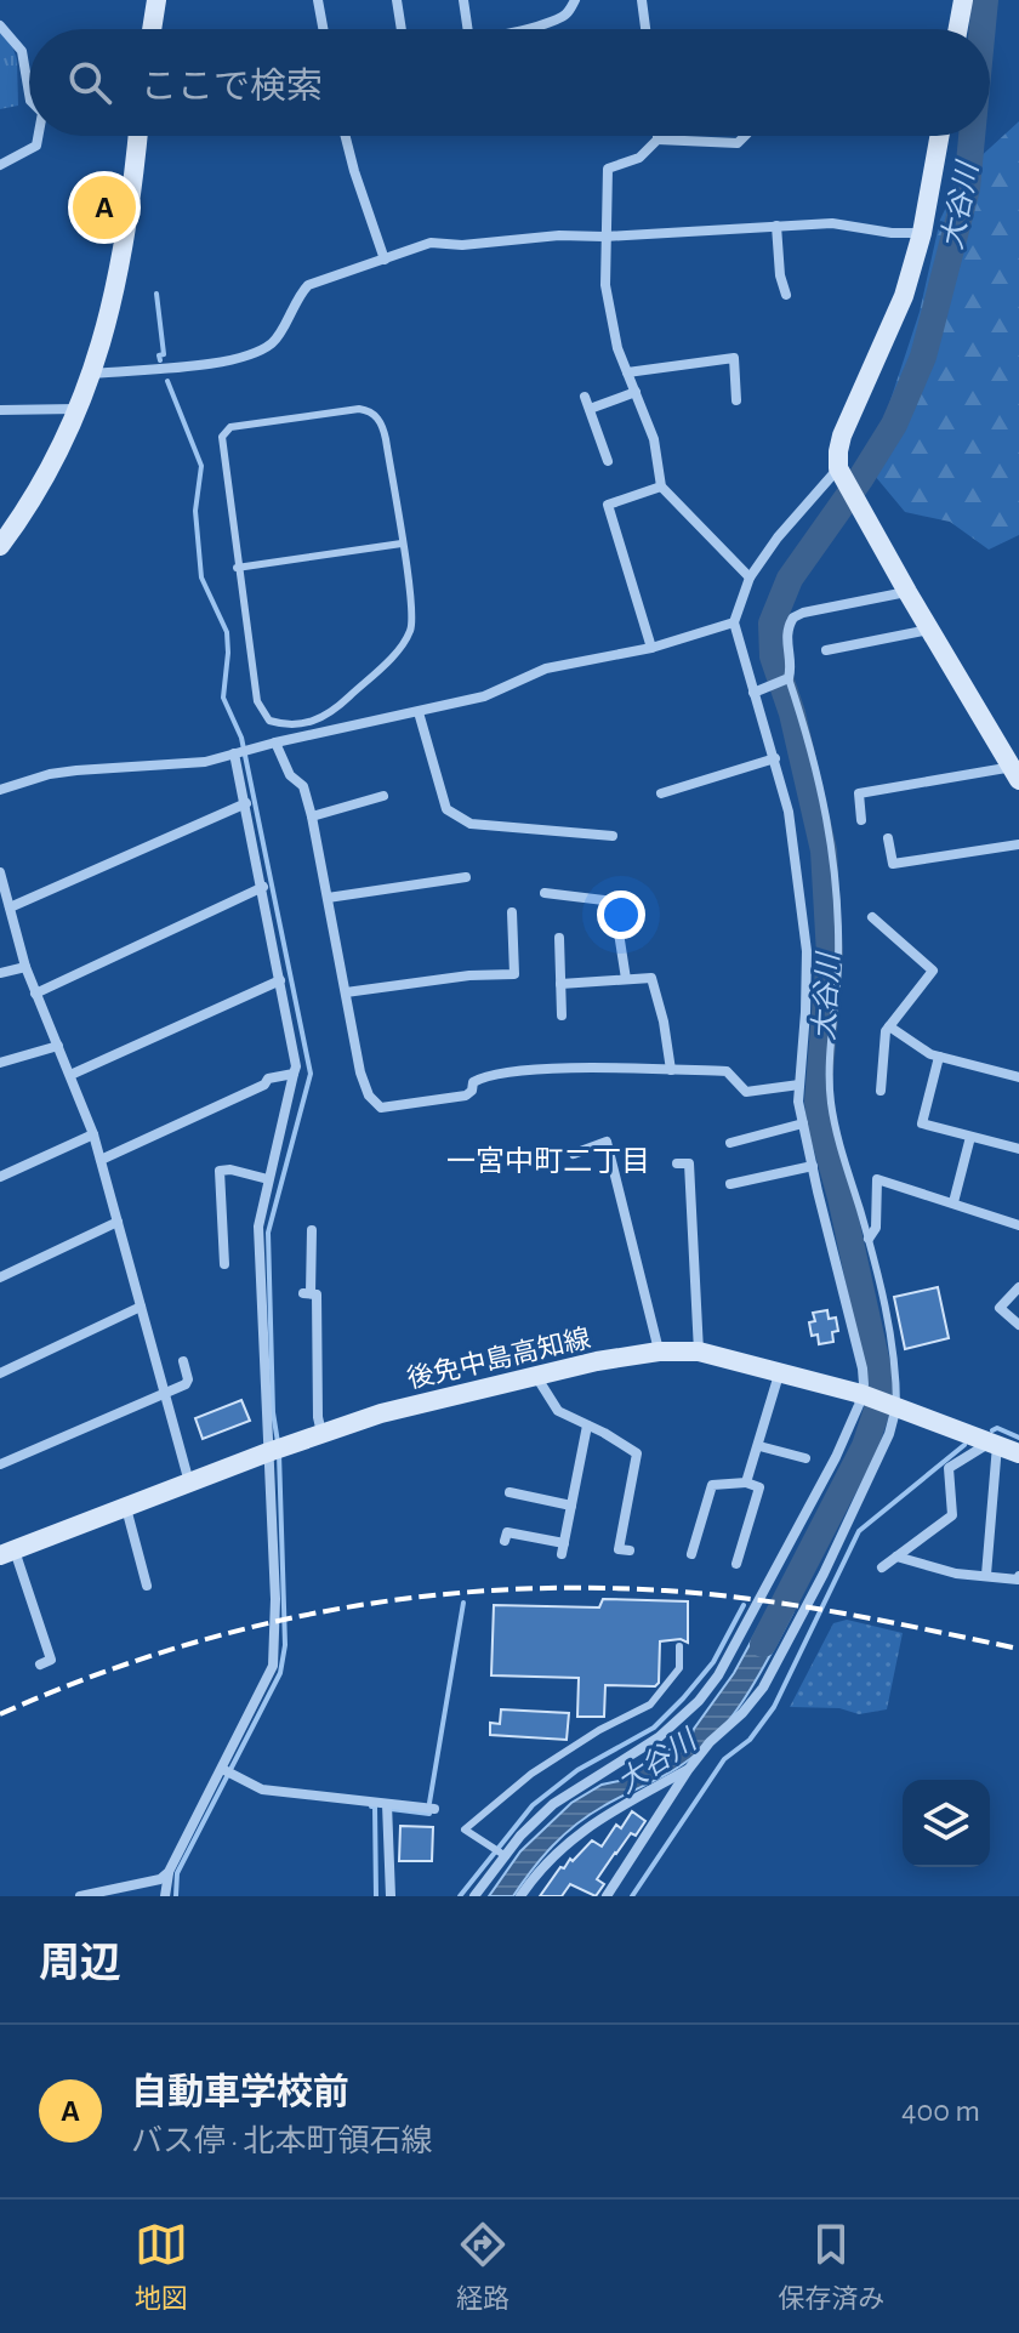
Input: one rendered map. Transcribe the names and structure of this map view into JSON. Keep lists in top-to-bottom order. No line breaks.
{"streets":{"main road":["後免中島高知線"]},"districts":["一宮中町二丁目"],"water":["大谷川"],"page":{"search":"ここで検索","pins":"A","heading":"周辺","list":[{"mark":"A","name":"自動車学校前","note":"バス停 · 北本町領石線","value":"400 m"}],"nav":["地図","経路","保存済み"]}}
